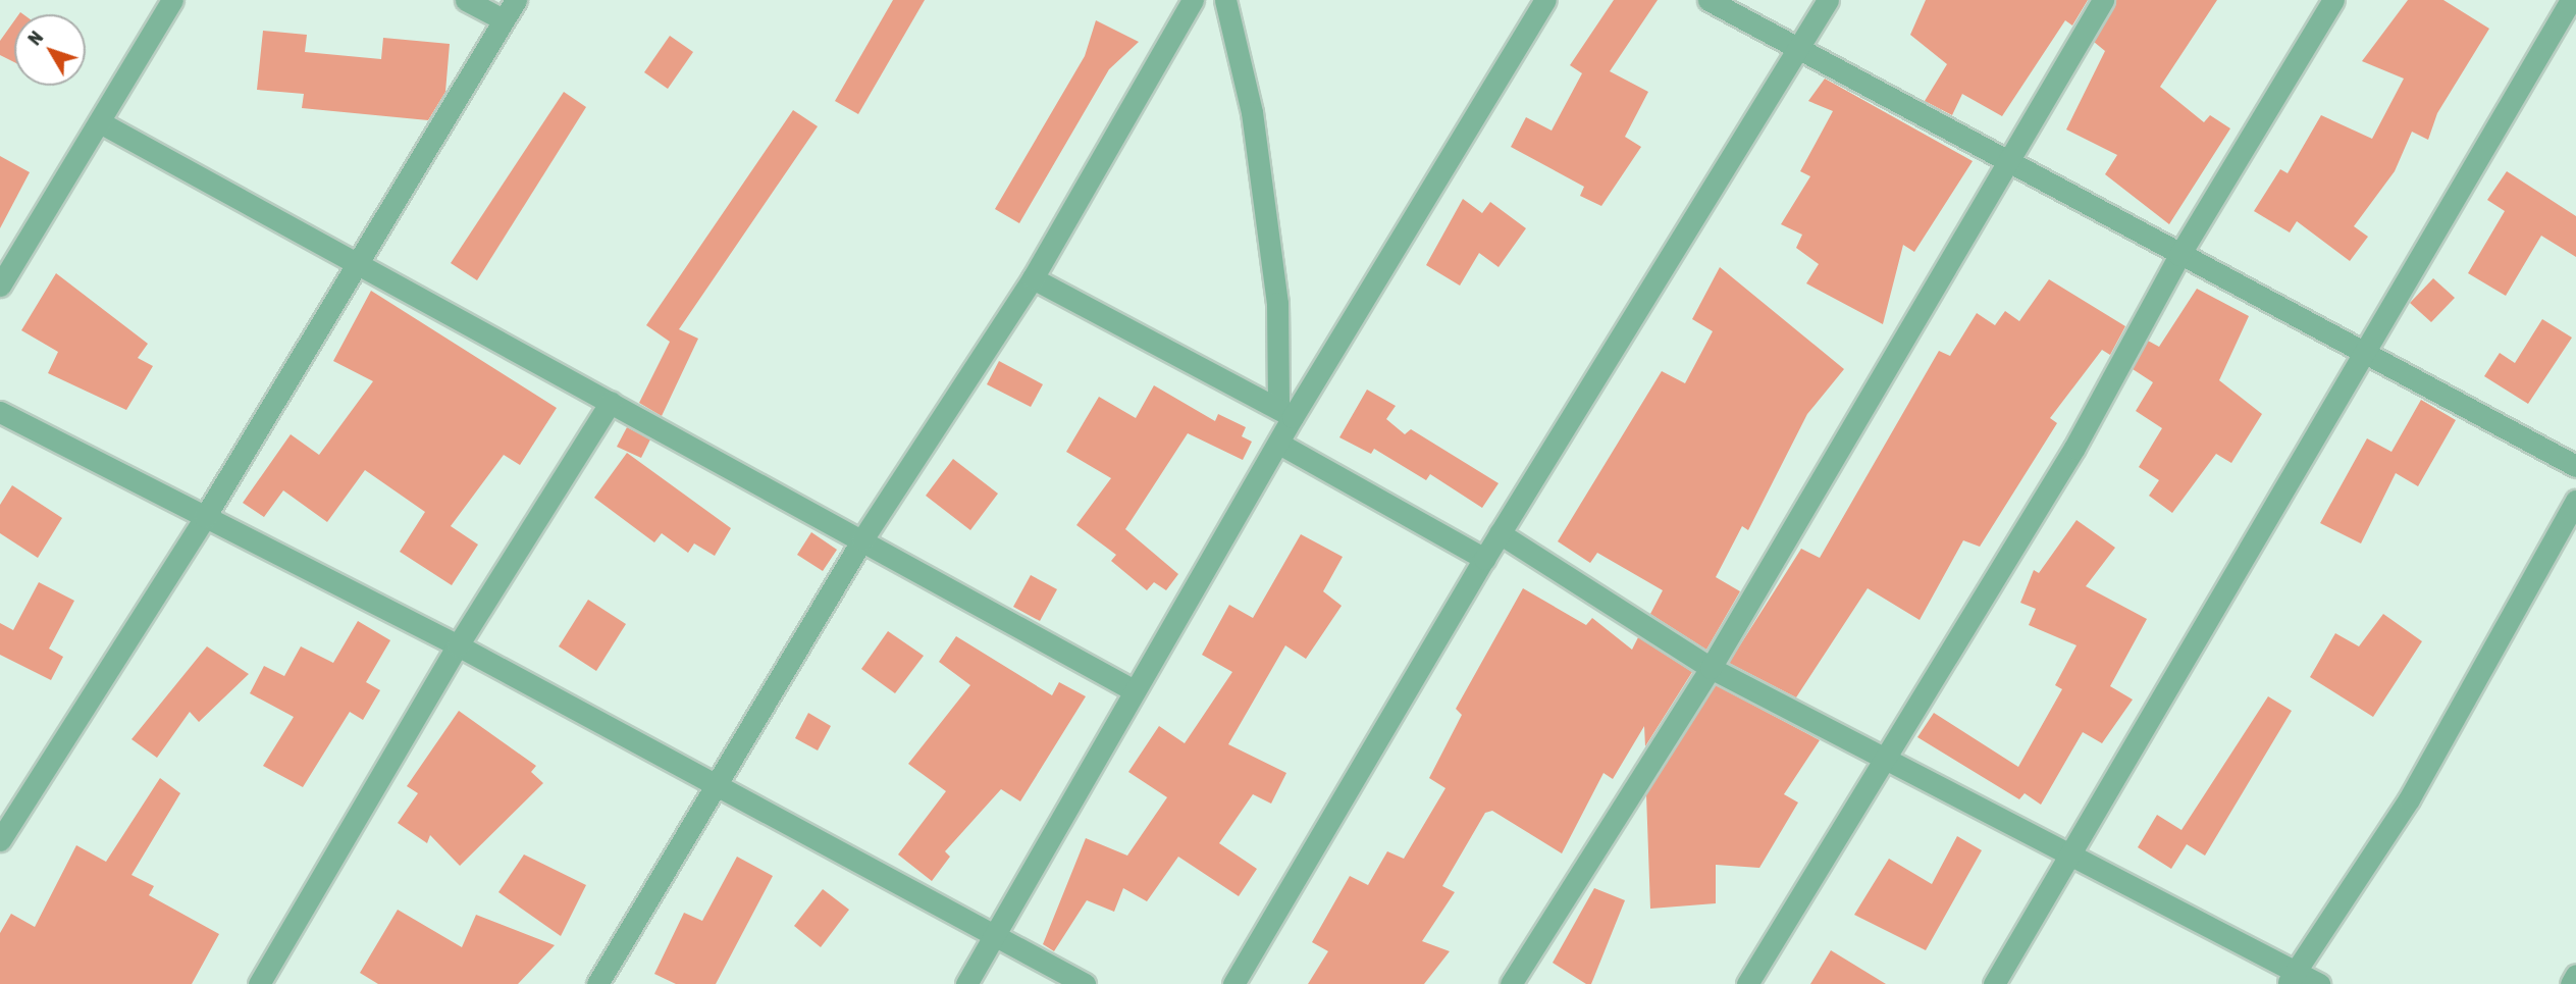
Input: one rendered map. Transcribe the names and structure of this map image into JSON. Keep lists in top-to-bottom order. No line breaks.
{"north":"top left"}
